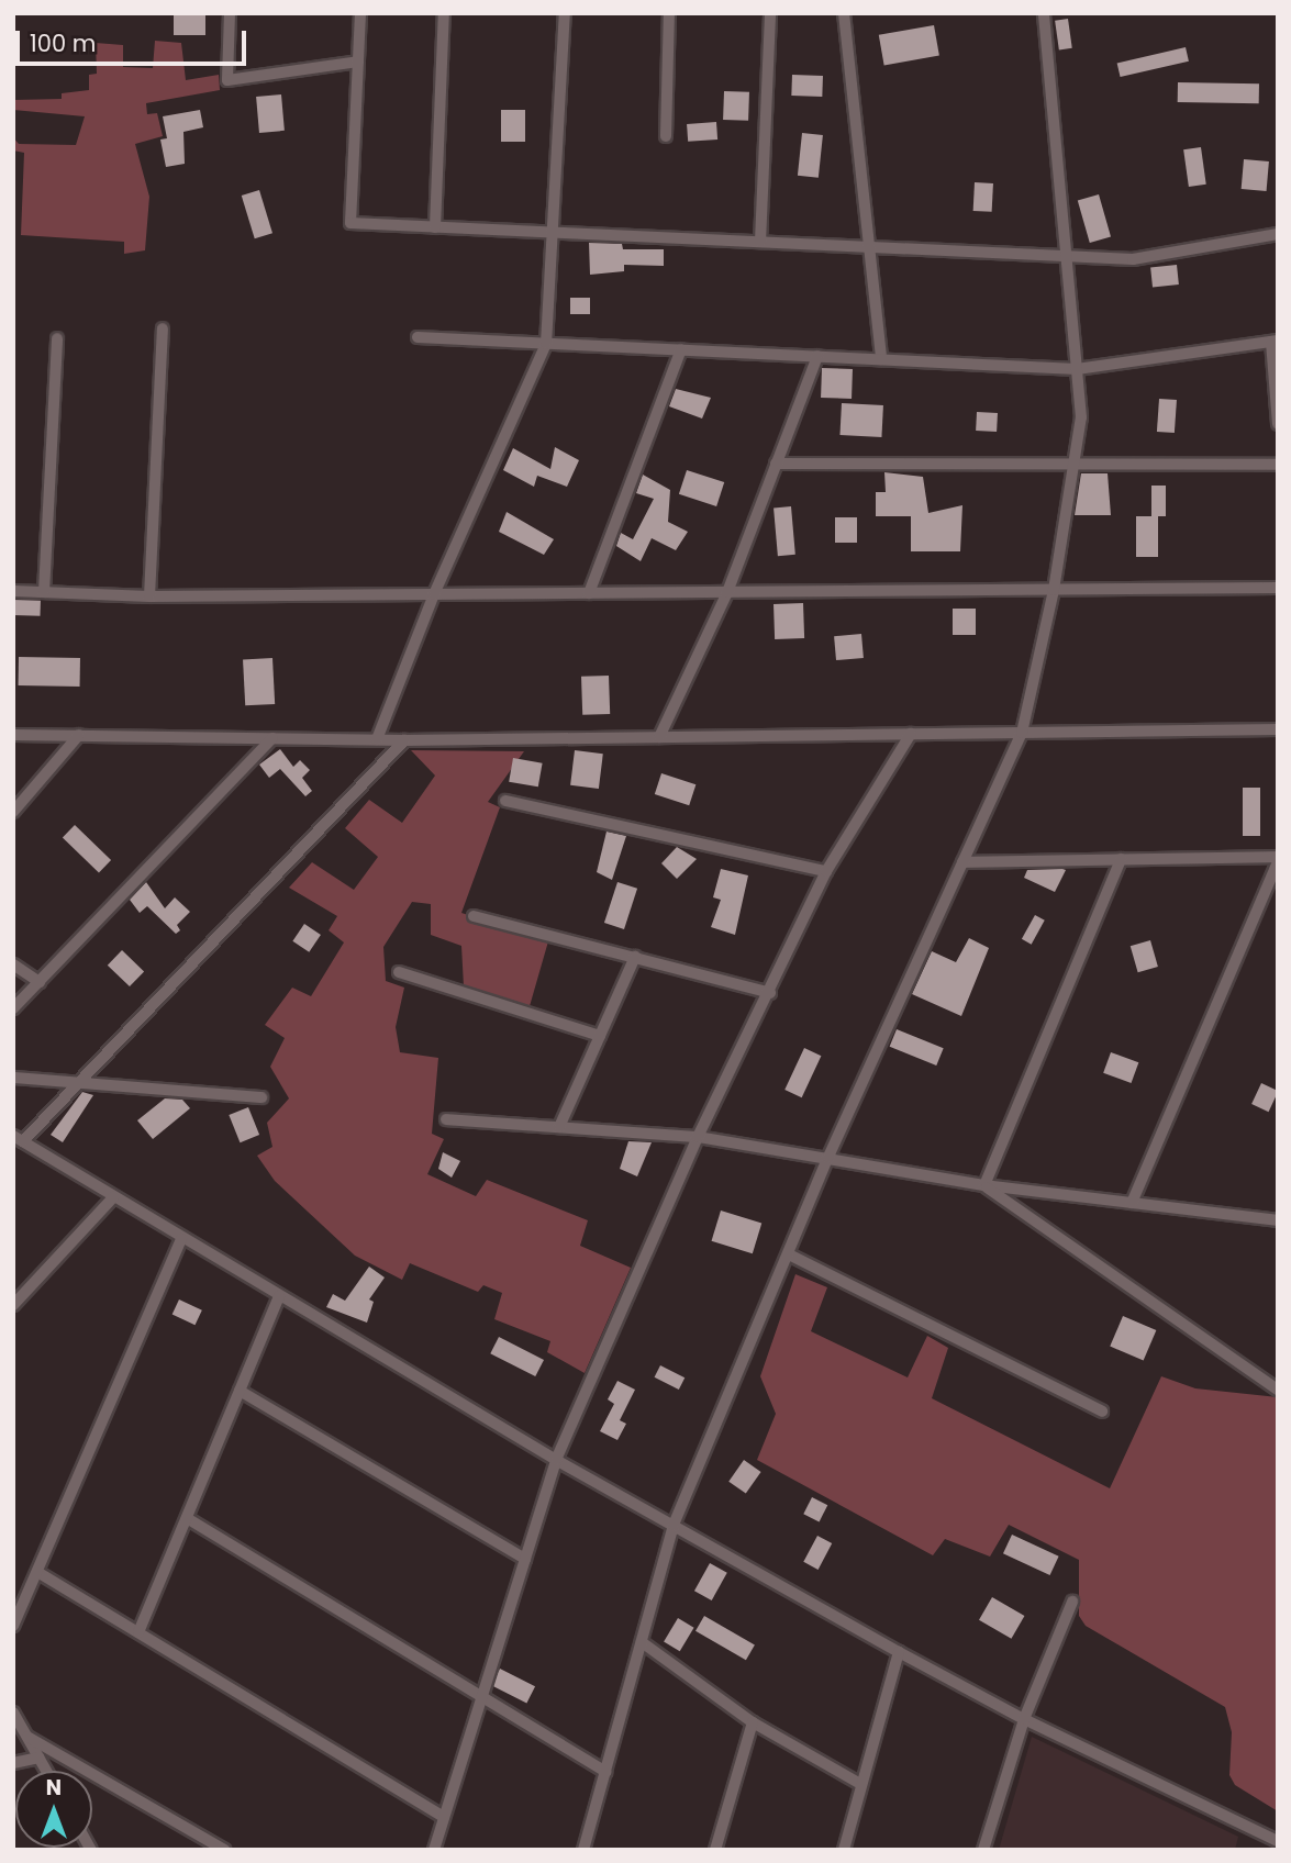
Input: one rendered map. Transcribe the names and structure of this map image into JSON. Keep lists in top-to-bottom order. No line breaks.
{"scale_bar":"100 m","north":"top"}
